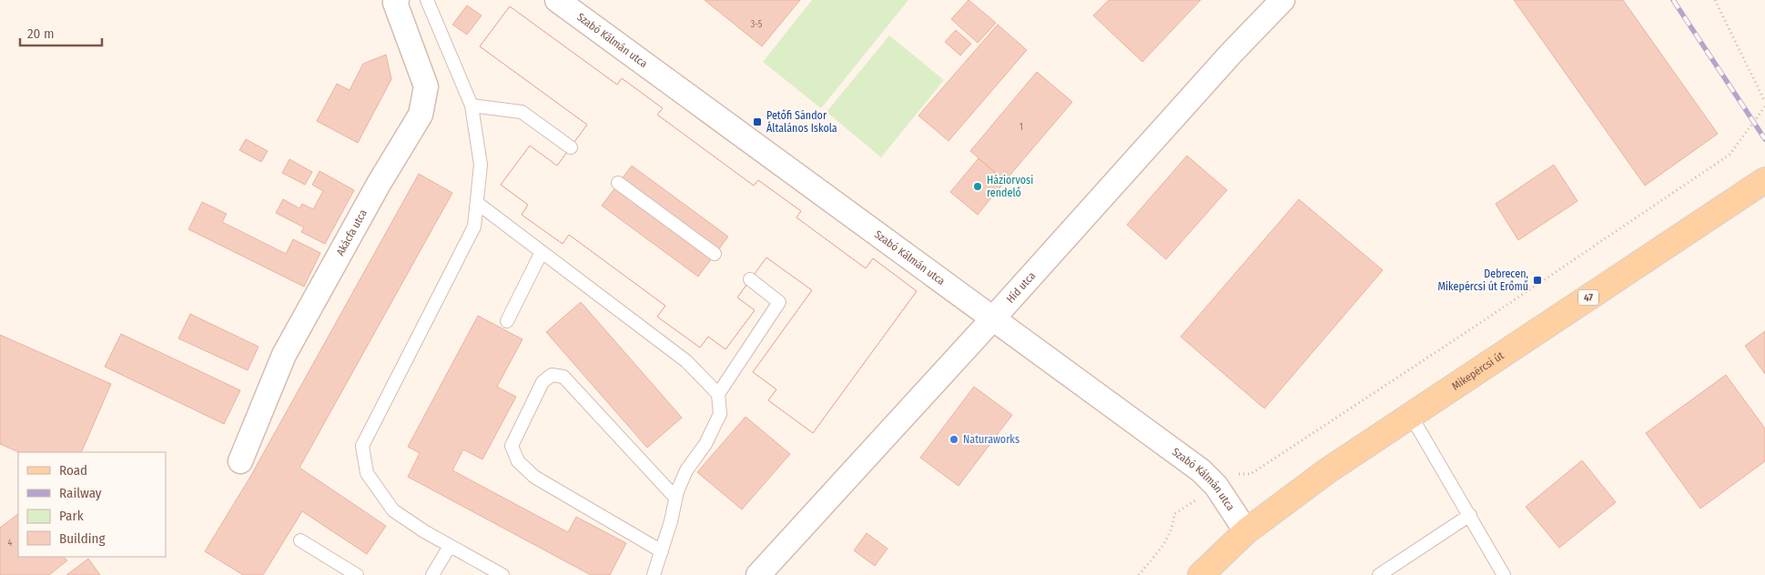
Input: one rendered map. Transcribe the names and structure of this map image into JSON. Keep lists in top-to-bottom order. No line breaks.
{"streets":{"main road":["47","Mikepércsi út"],"street":["Szabó Kálmán utca","Akácfa utca","Híd utca"]},"crossings":[["Szabó Kálmán utca","Híd utca"],["Szabó Kálmán utca","Mikepércsi út"]],"places":{"transit":["Petőfi Sándor Általános Iskola","Debrecen, Mikepércsi út Erőmű"],"other":["Háziorvosi rendelő","Naturaworks"]},"house_numbers":["3-5","1","4"],"legend":["Road","Railway","Park","Building"],"scale_bar":"20 m"}
